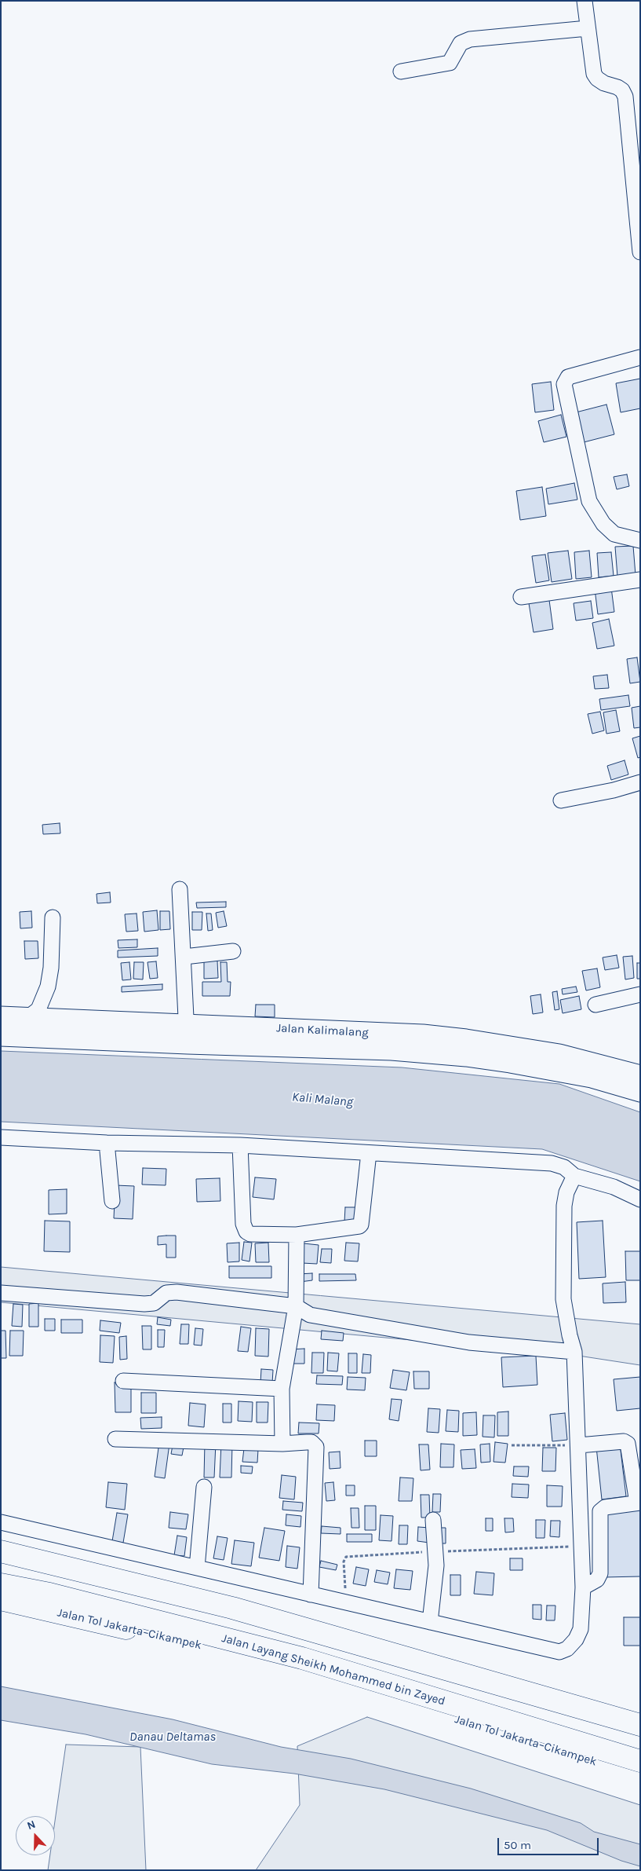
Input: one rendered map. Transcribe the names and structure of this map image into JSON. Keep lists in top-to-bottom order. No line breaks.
{"streets":{"highway":["Jalan Tol Jakarta–Cikampek","Jalan Layang Sheikh Mohammed bin Zayed"],"main road":["Jalan Kalimalang"]},"water":["Kali Malang","Danau Deltamas"],"scale_bar":"50 m","north":"top"}
